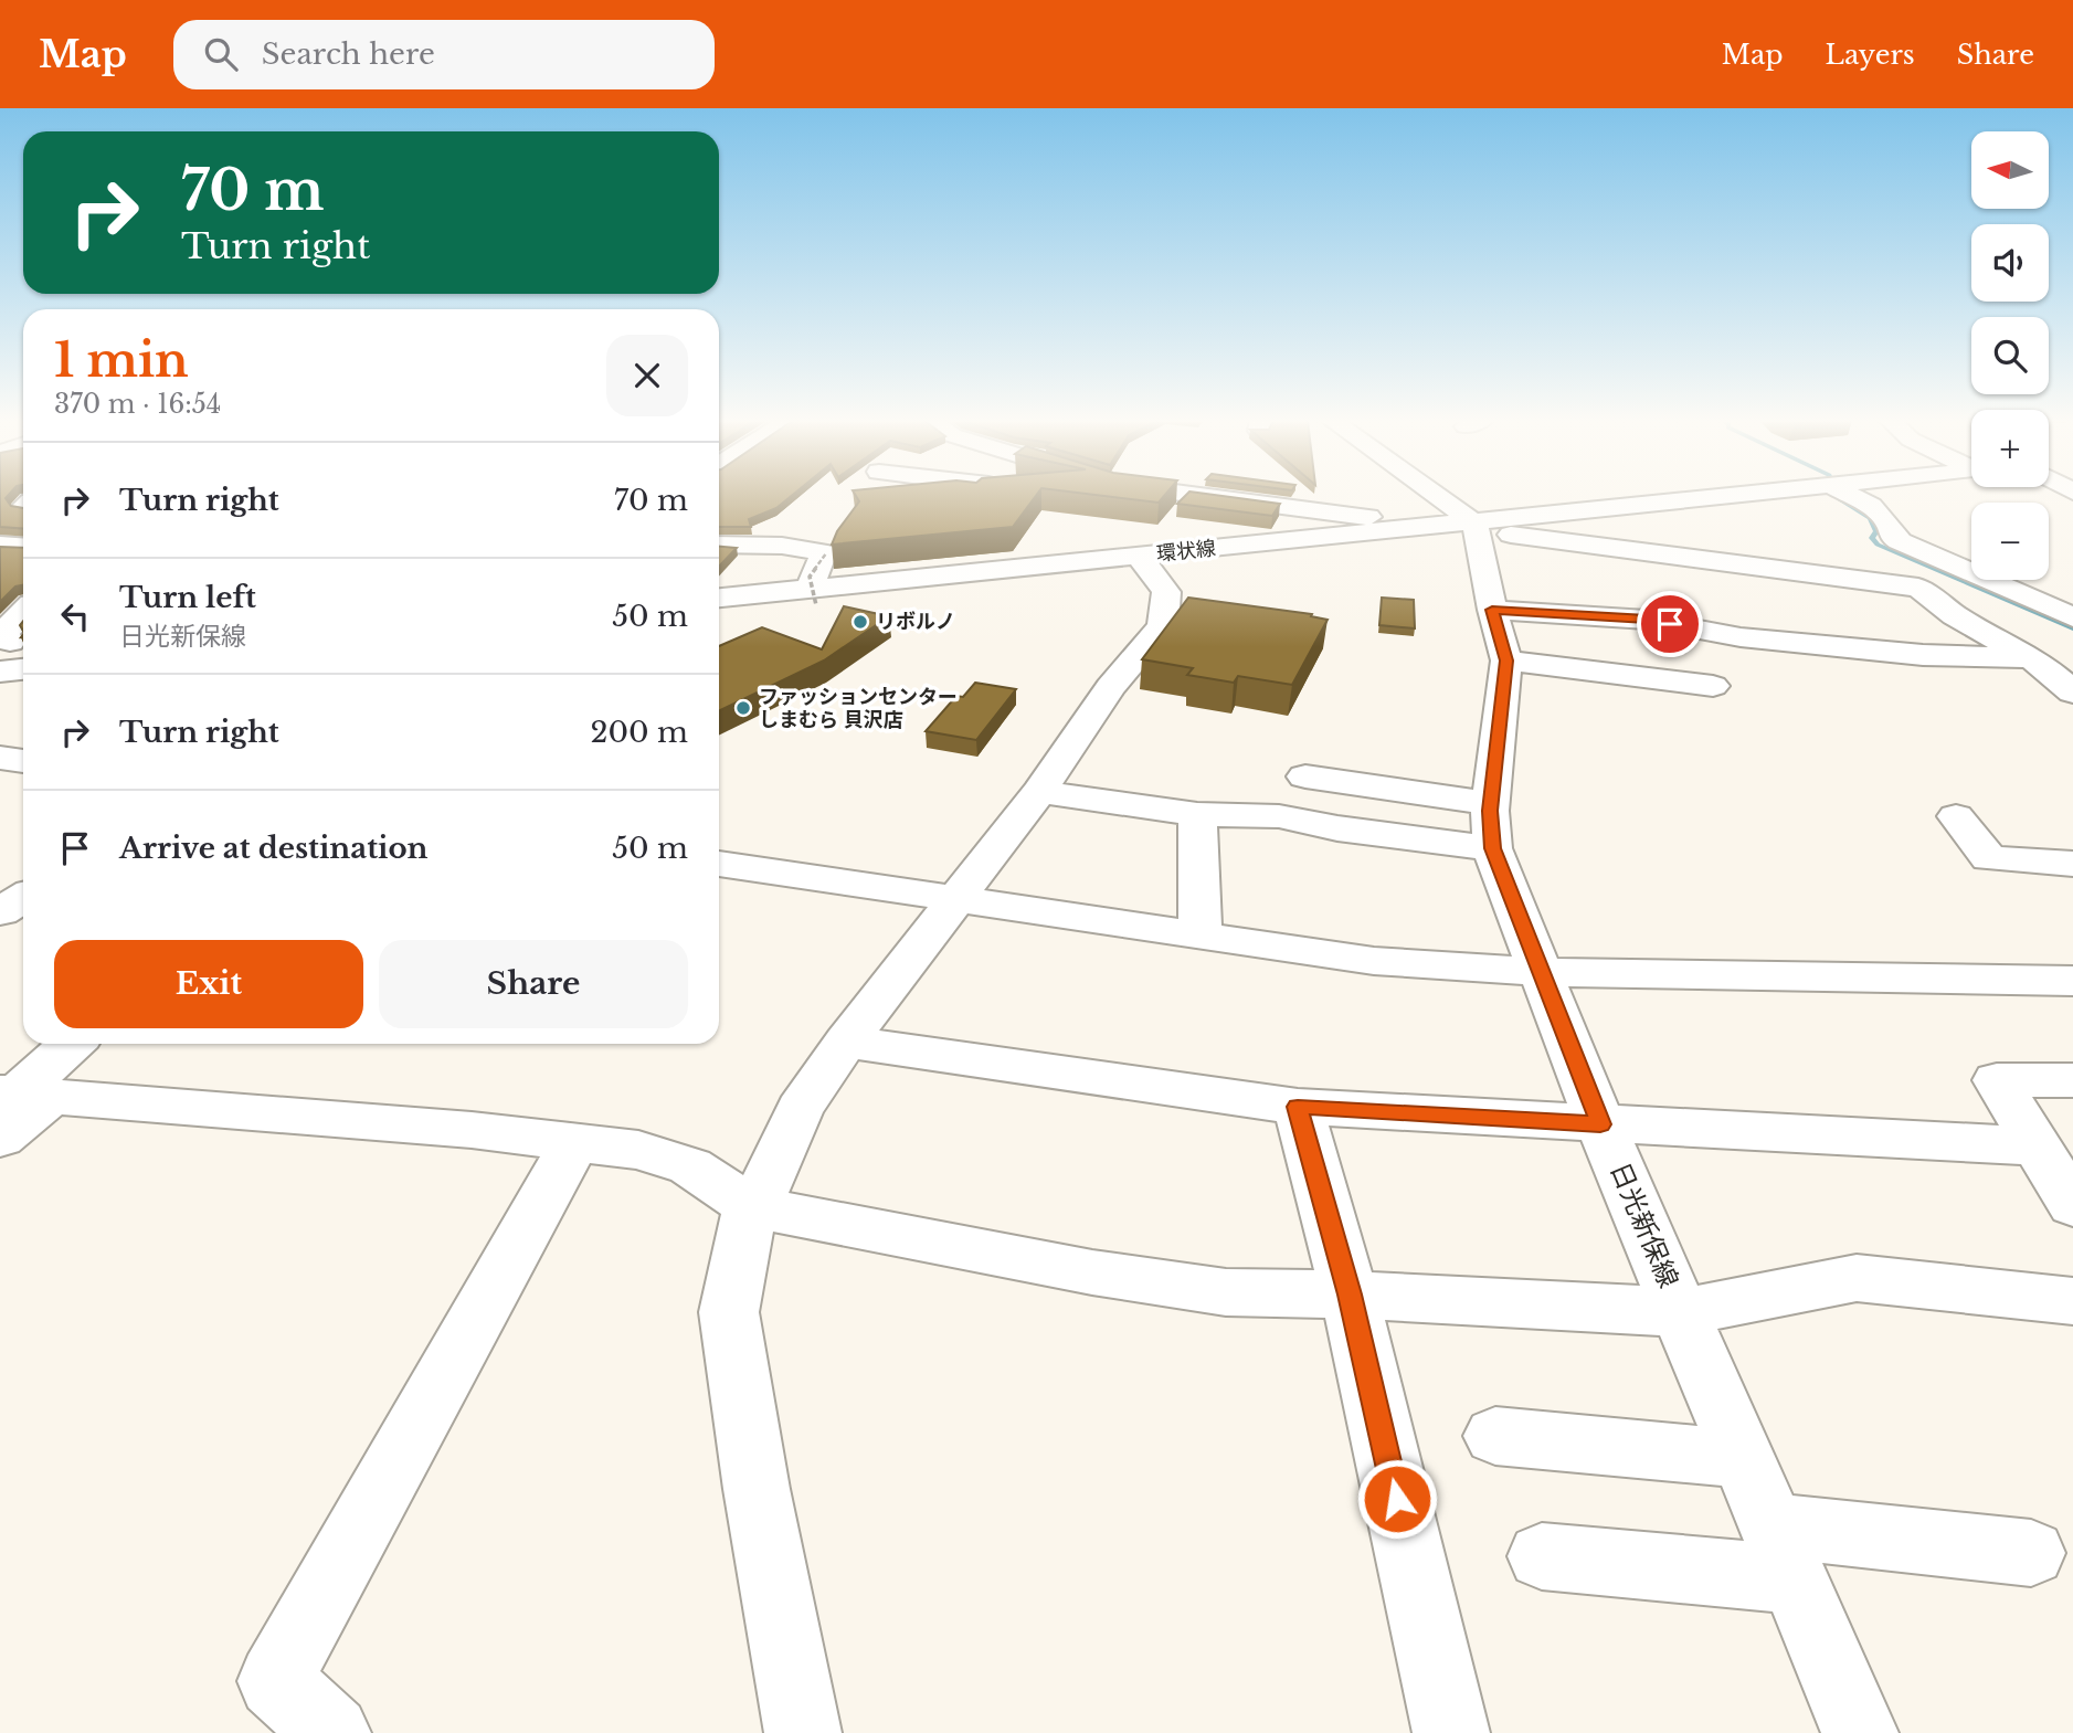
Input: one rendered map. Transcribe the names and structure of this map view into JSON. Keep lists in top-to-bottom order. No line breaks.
{"streets":{"street":["環状線","日光新保線"]},"crossings":[["環状線","日光新保線"]],"places":["リボルノ","ファッションセンター しまむら 貝沢店"],"north":"left","page":{"header":"Map","search":"Search here","nav":["Map","Layers","Share"],"map_buttons":["+","−"],"turn":["70 m","Turn right"],"heading":["1 min","370 m · 16:54"],"list":[{"name":"Turn right","value":"70 m"},{"name":"Turn left","note":"日光新保線","value":"50 m"},{"name":"Turn right","value":"200 m"},{"name":"Arrive at destination","value":"50 m"}],"buttons":["Exit","Share"]}}
